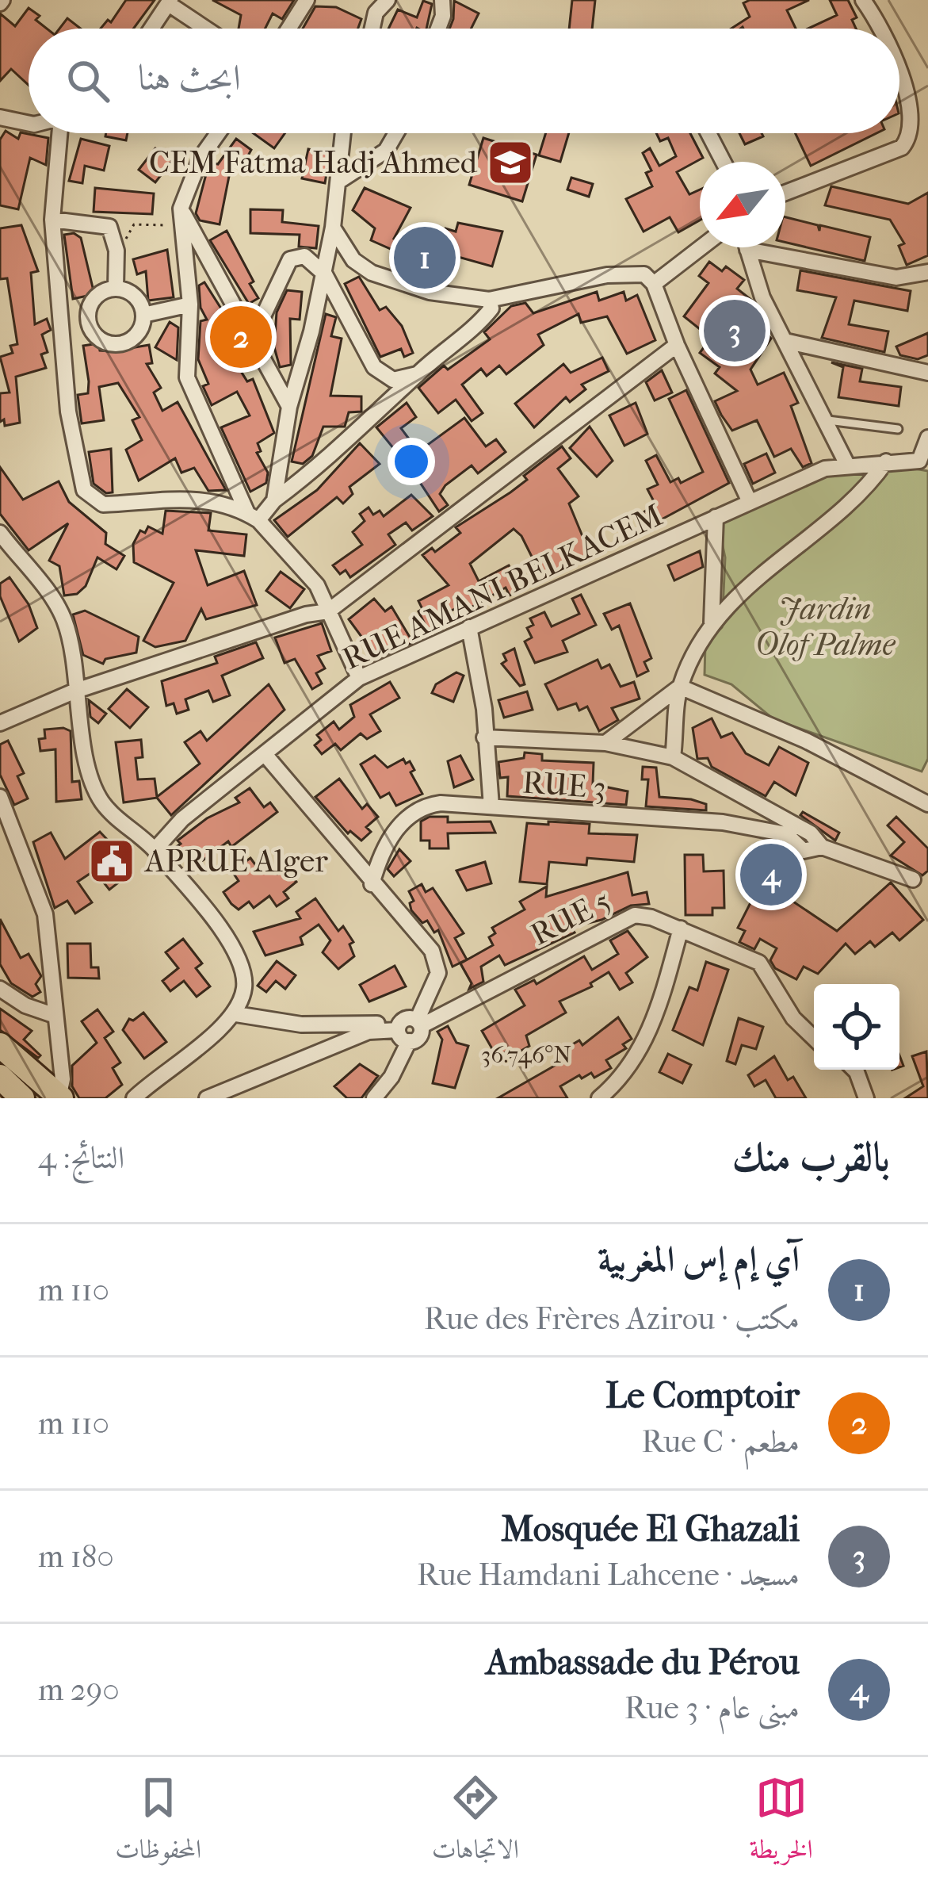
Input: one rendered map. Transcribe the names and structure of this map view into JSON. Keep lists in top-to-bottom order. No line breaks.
{"streets":{"street":["RUE AMANI BELKACEM","RUE 3","RUE 5"]},"parks":["Jardin Olof Palme"],"places":{"school or university":["CEM Fatma Hadj Ahmed"],"public building":["APRUE Alger"]},"north":"bottom left","page":{"search":"ابحث هنا","pins":["1","3","2","4"],"heading":["بالقرب منك","النتائج: 4"],"list":[{"mark":"1","name":"آي إم إس المغربية","note":"مكتب · Rue des Frères Azirou","value":"110 m"},{"mark":"2","name":"Le Comptoir","note":"مطعم · Rue C","value":"110 m"},{"mark":"3","name":"Mosquée El Ghazali","note":"مسجد · Rue Hamdani Lahcene","value":"180 m"},{"mark":"4","name":"Ambassade du Pérou","note":"مبنى عام · Rue 3","value":"290 m"}],"nav":["الخريطة","الاتجاهات","المحفوظات"]},"coordinates":["36.746°N"]}
